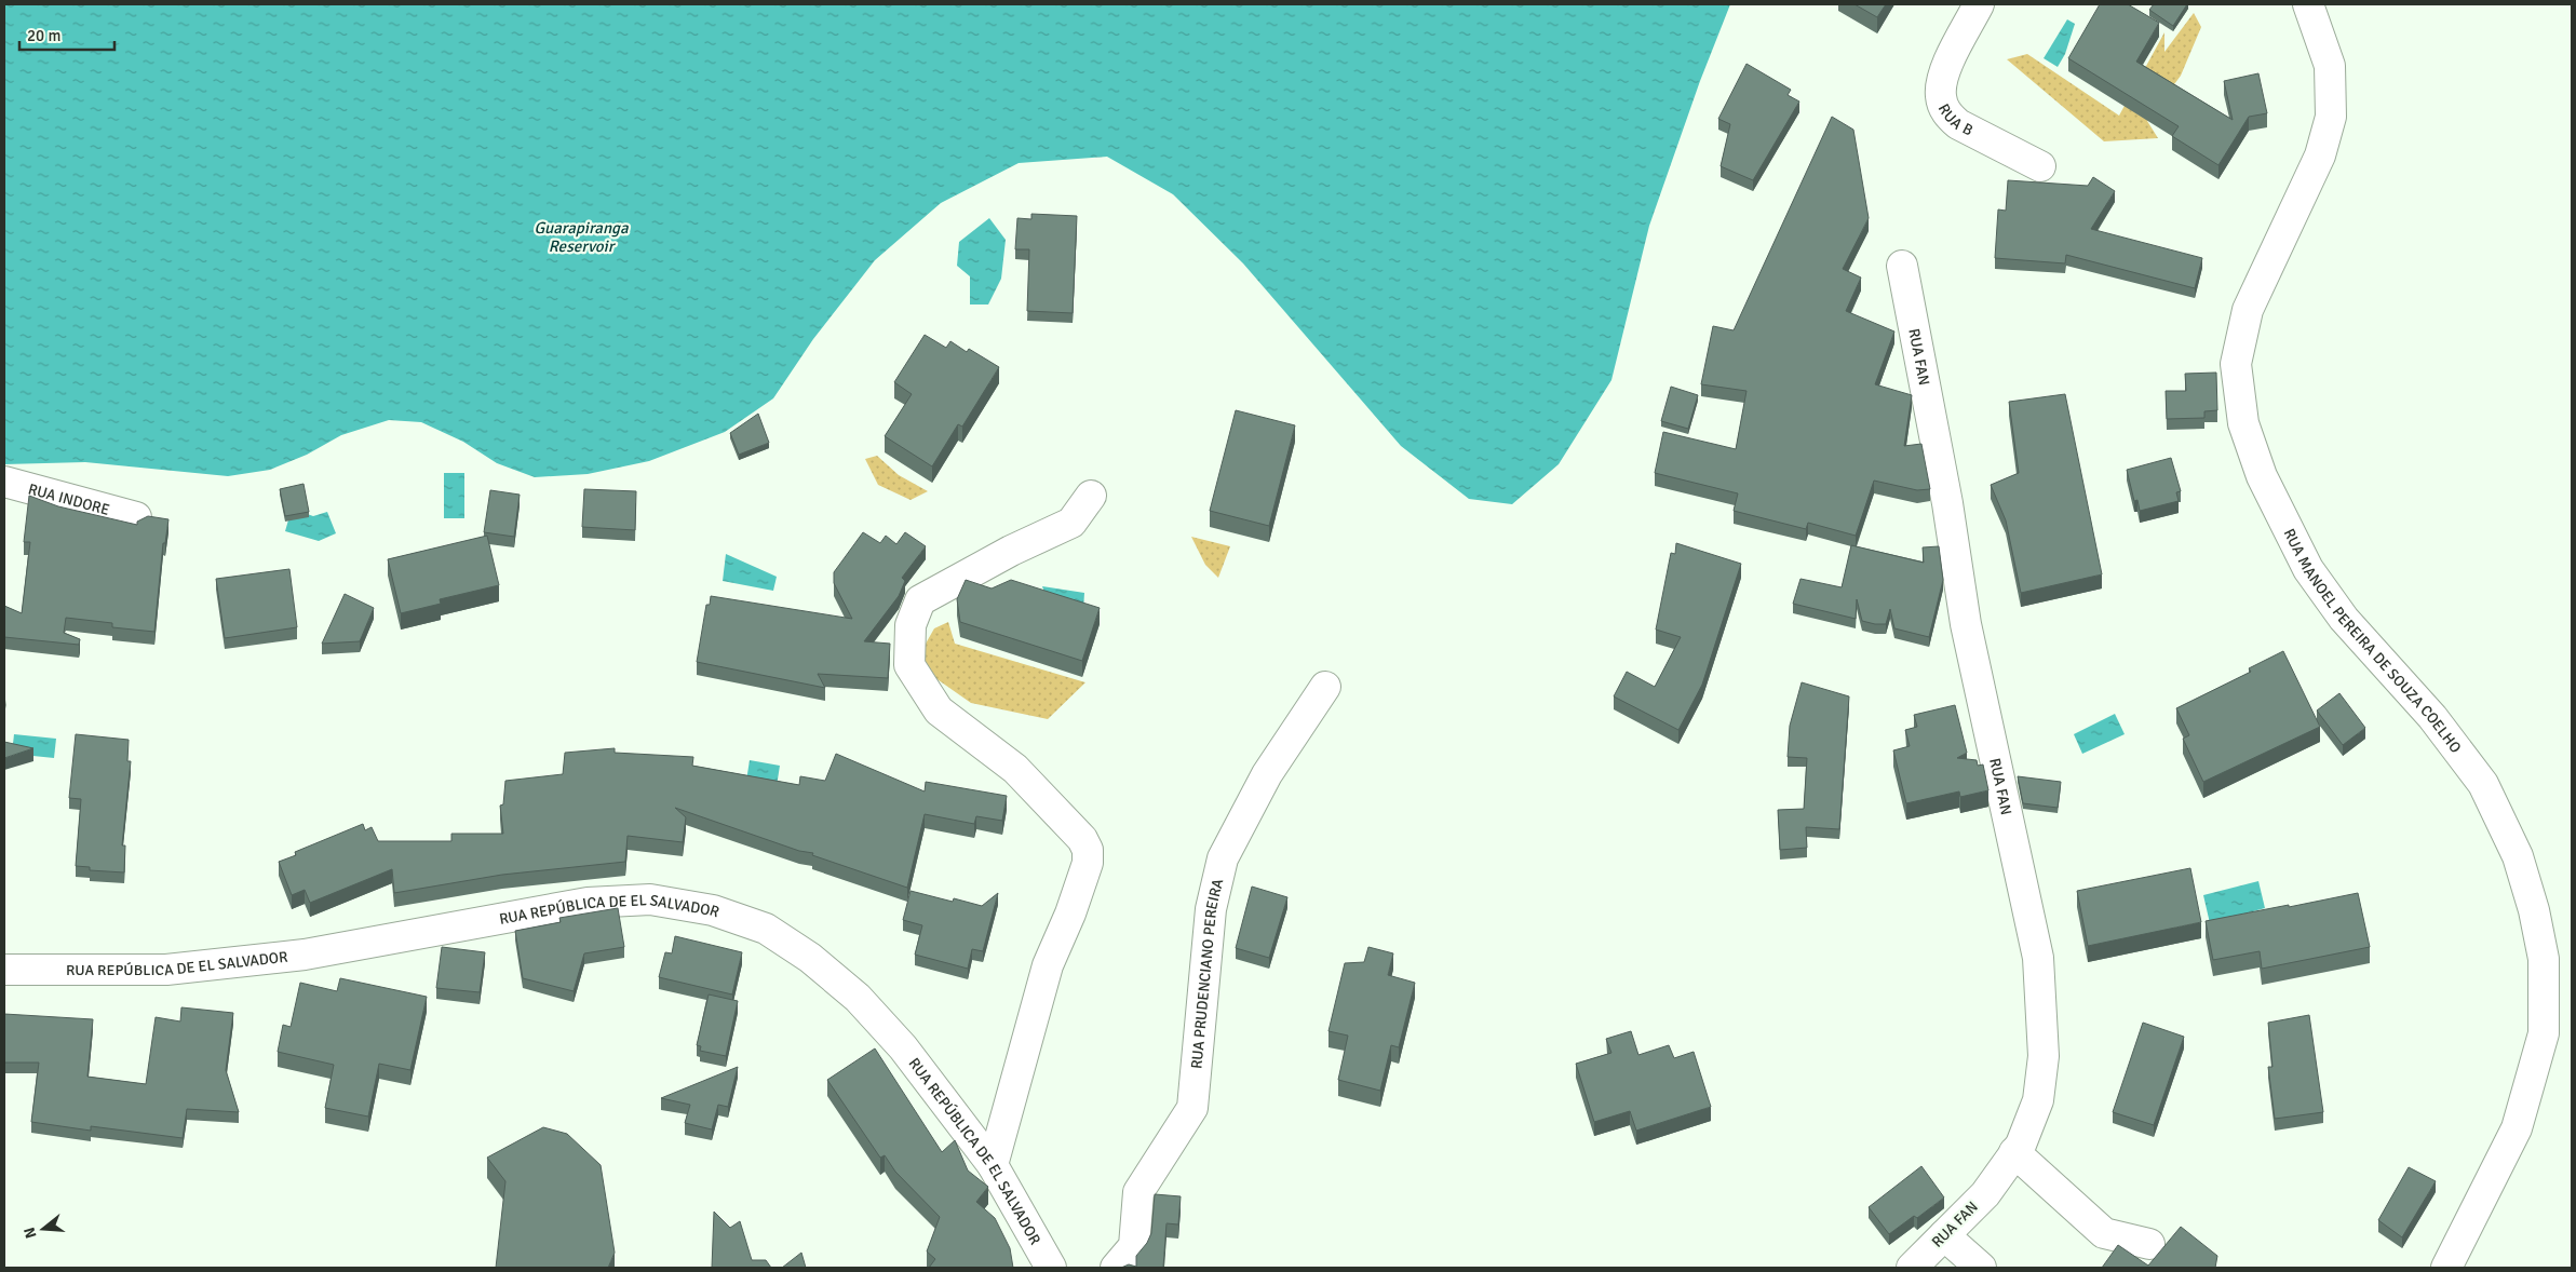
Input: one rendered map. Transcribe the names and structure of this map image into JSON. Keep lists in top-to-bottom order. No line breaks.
{"streets":{"street":["RUA B","RUA FAN","RUA INDORE","RUA MANOEL PEREIRA DE SOUZA COELHO","RUA REPÚBLICA DE EL SALVADOR","RUA PRUDENCIANO PEREIRA"]},"water":["Guarapiranga Reservoir"],"scale_bar":"20 m","north":"left"}
